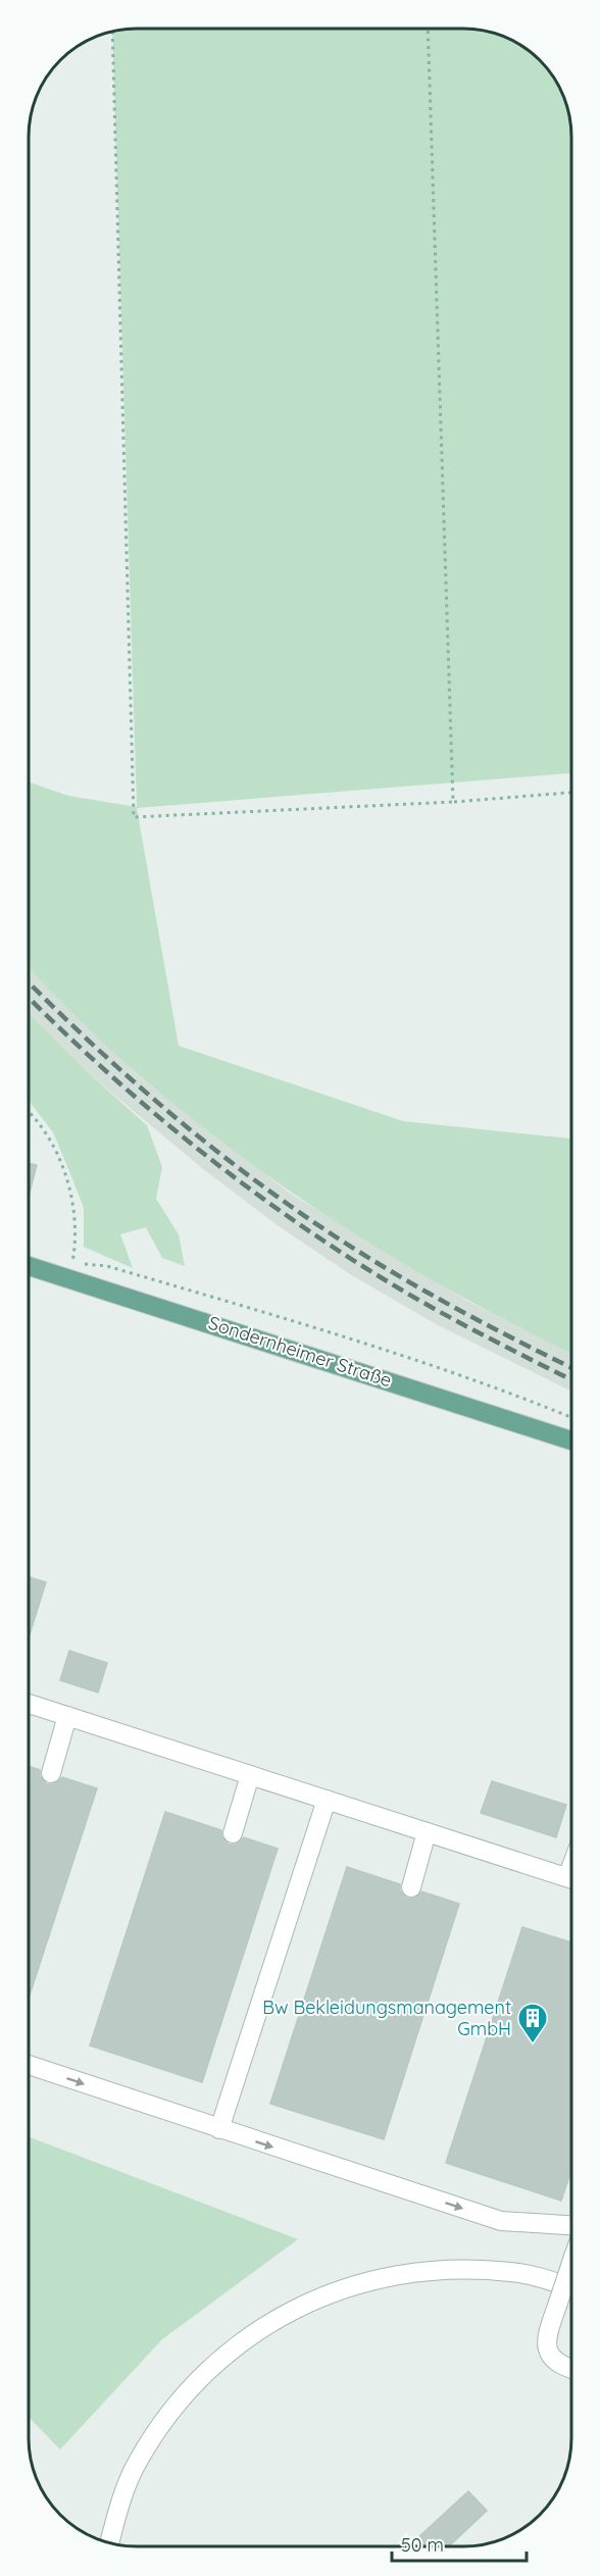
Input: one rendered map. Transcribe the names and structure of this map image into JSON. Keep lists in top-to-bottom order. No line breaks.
{"streets":{"main road":["Sondernheimer Straße"]},"places":{"building":["Bw Bekleidungsmanagement GmbH"]},"scale_bar":"50 m"}
